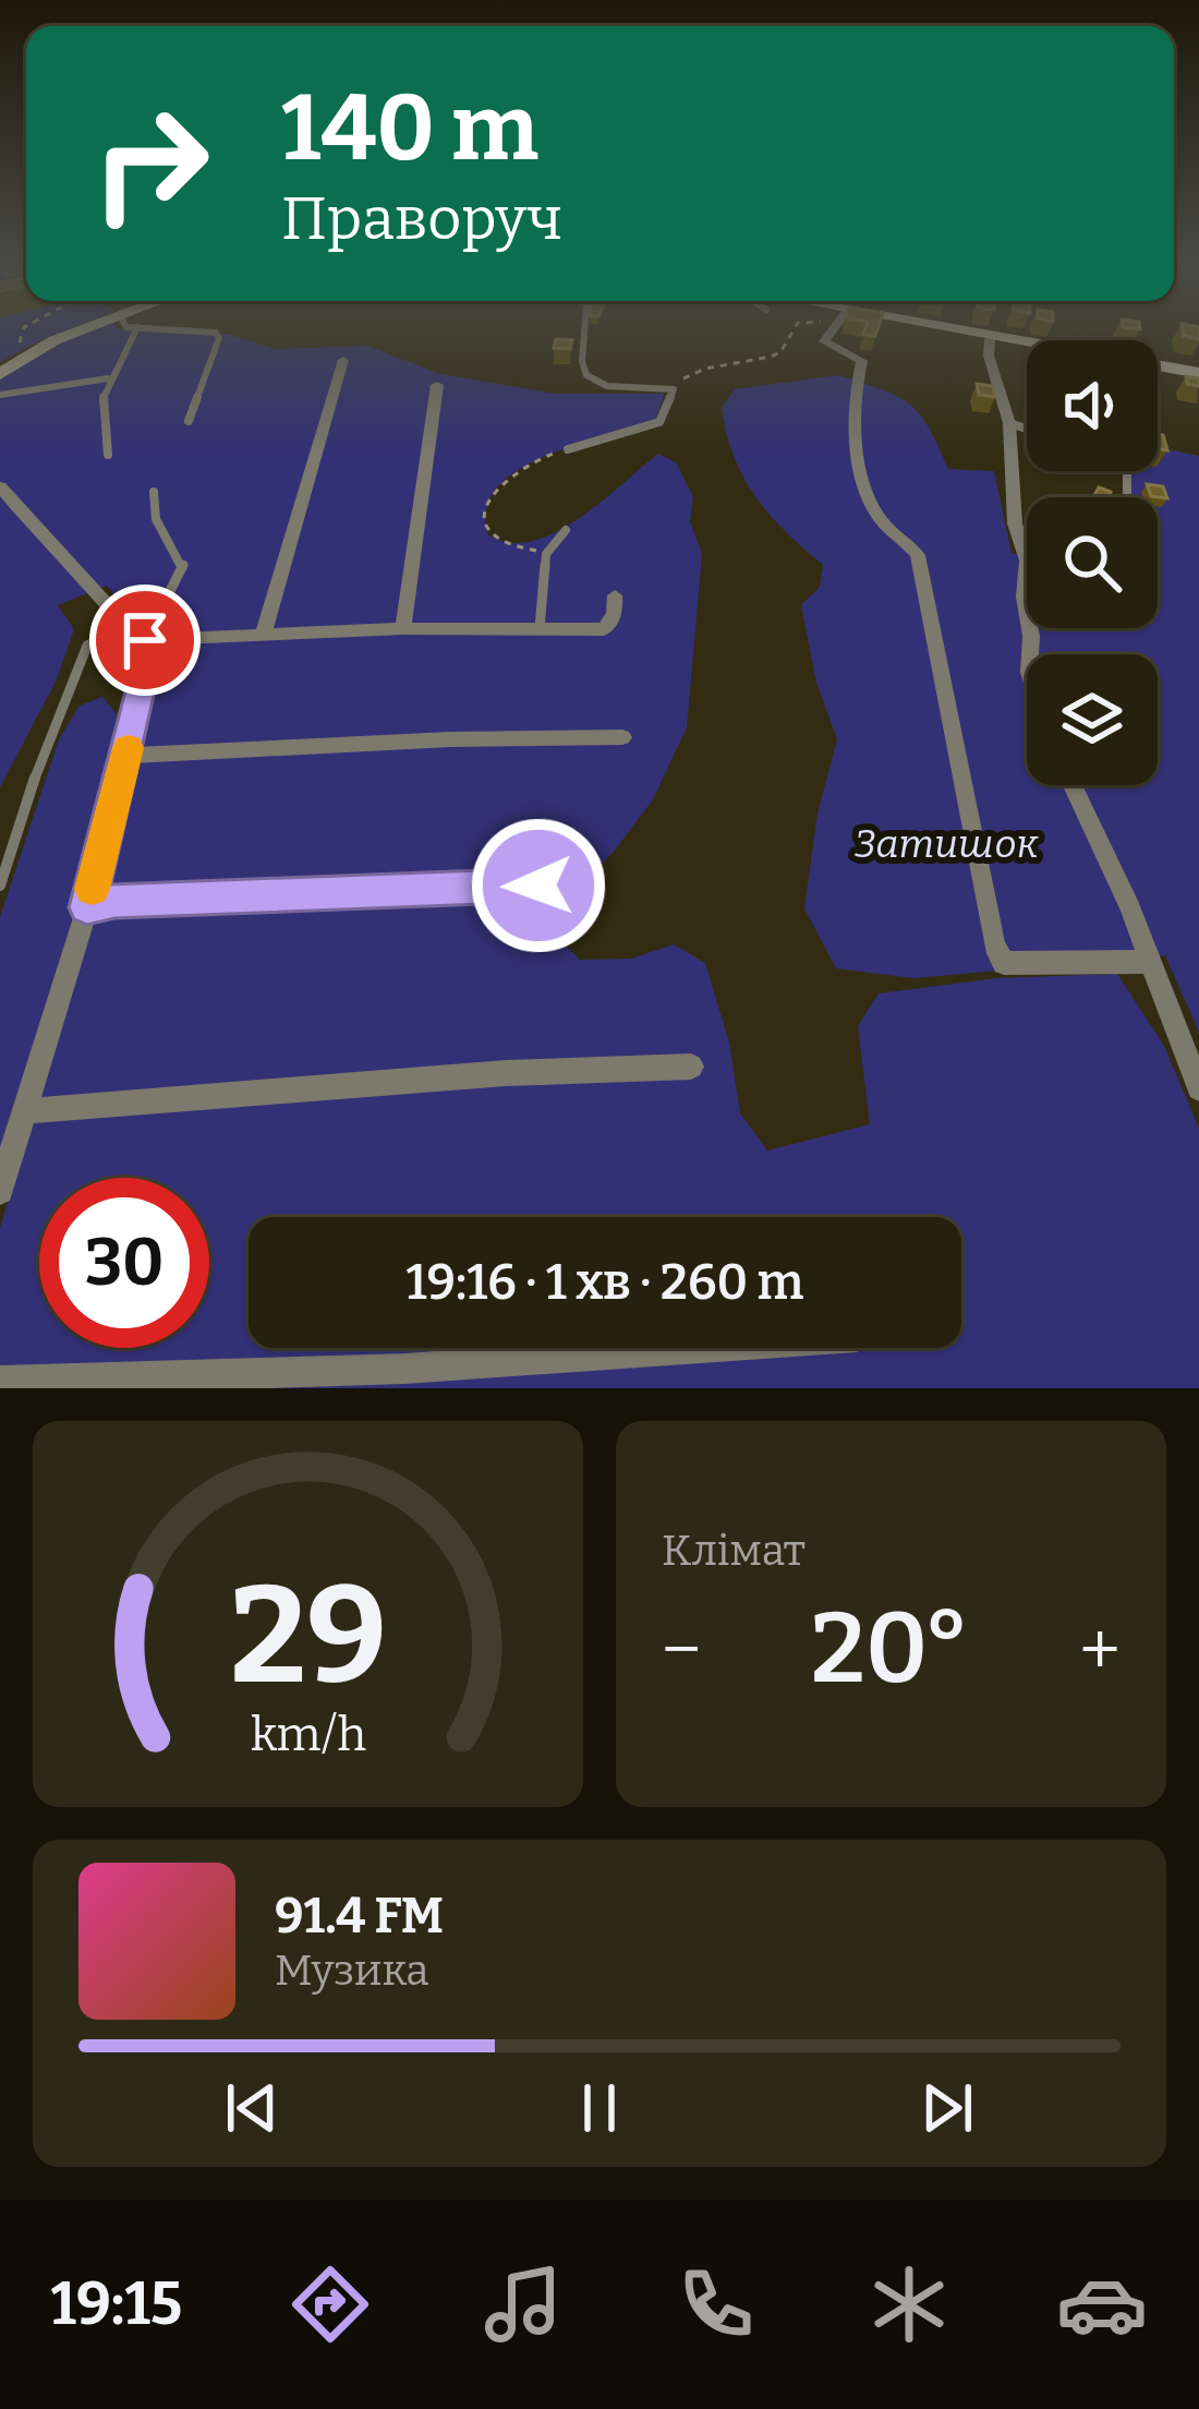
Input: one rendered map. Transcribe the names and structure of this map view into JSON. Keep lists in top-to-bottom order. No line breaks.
{"parks":["Затишок"],"page":{"turn":["140 m","Праворуч"],"limit":"30","trip":"19:16 · 1 хв · 260 m","tile":"Клімат","heat":["−","20°","+"],"song":["91.4 FM","Музика"],"tabs":"19:15","gauge":["29","km/h"]}}
